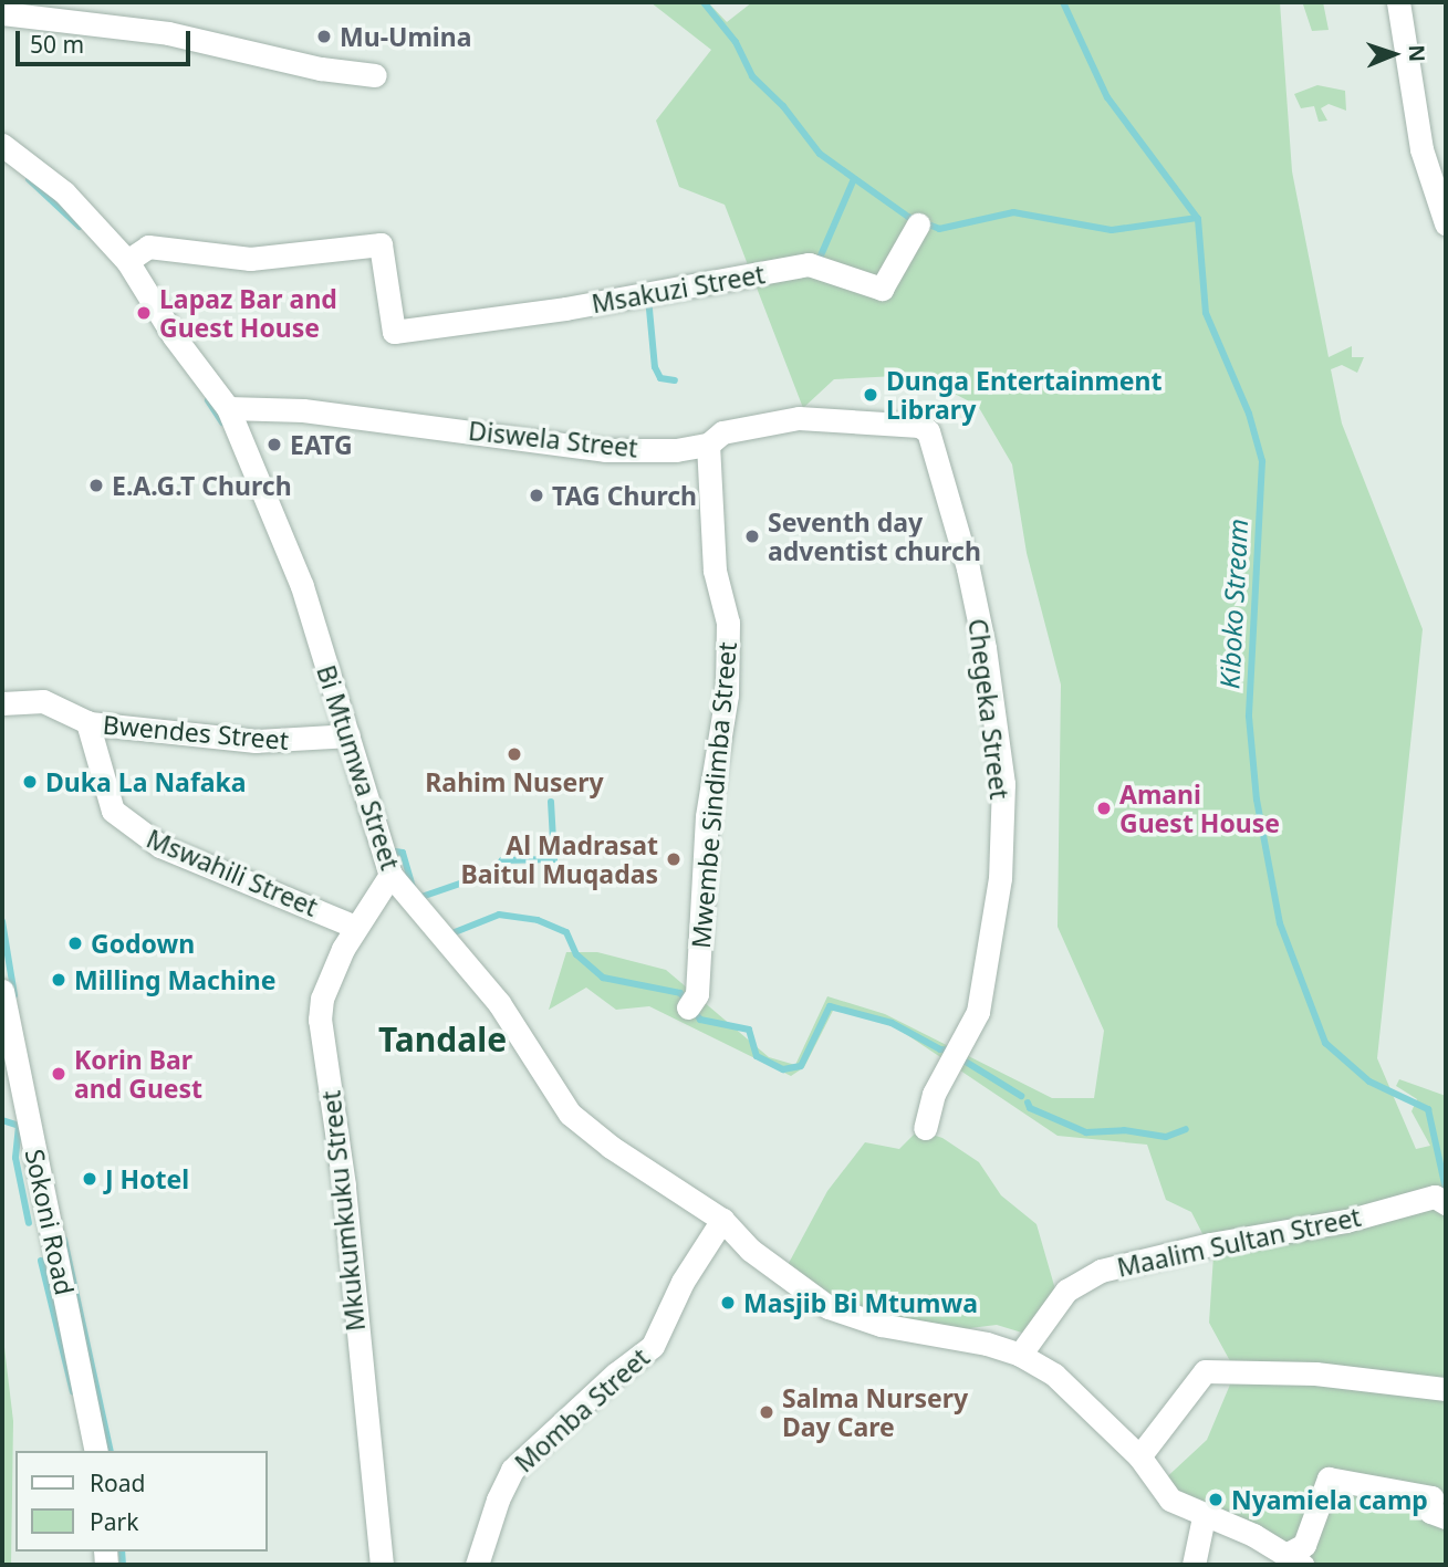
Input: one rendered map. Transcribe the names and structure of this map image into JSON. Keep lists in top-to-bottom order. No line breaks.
{"streets":{"street":["Msakuzi Street","Diswela Street","Chegeka Street","Bwendes Street","Bi Mtumwa Street","Mwembe Sindimba Street","Mswahili Street","Mkukumkuku Street","Sokoni Road","Maalim Sultan Street","Momba Street"]},"crossings":[["Msakuzi Street","Bi Mtumwa Street"],["Diswela Street","Chegeka Street"],["Diswela Street","Bi Mtumwa Street"],["Diswela Street","Mwembe Sindimba Street"],["Bwendes Street","Bi Mtumwa Street"],["Bwendes Street","Mswahili Street"],["Bi Mtumwa Street","Mkukumkuku Street"],["Bi Mtumwa Street","Maalim Sultan Street"],["Bi Mtumwa Street","Momba Street"],["Mswahili Street","Mkukumkuku Street"]],"districts":["Tandale"],"water":["Kiboko Stream"],"places":["Mu-Umina","Lapaz Bar and Guest House","Dunga Entertainment Library","EATG","E.A.G.T Church","TAG Church","Seventh day adventist church","Rahim Nusery","Duka La Nafaka","Amani Guest House","Al Madrasat Baitul Muqadas","Godown","Milling Machine","Korin Bar and Guest","J Hotel","Masjib Bi Mtumwa","Salma Nursery Day Care","Nyamiela camp"],"legend":["Road","Park"],"scale_bar":"50 m","north":"right"}
